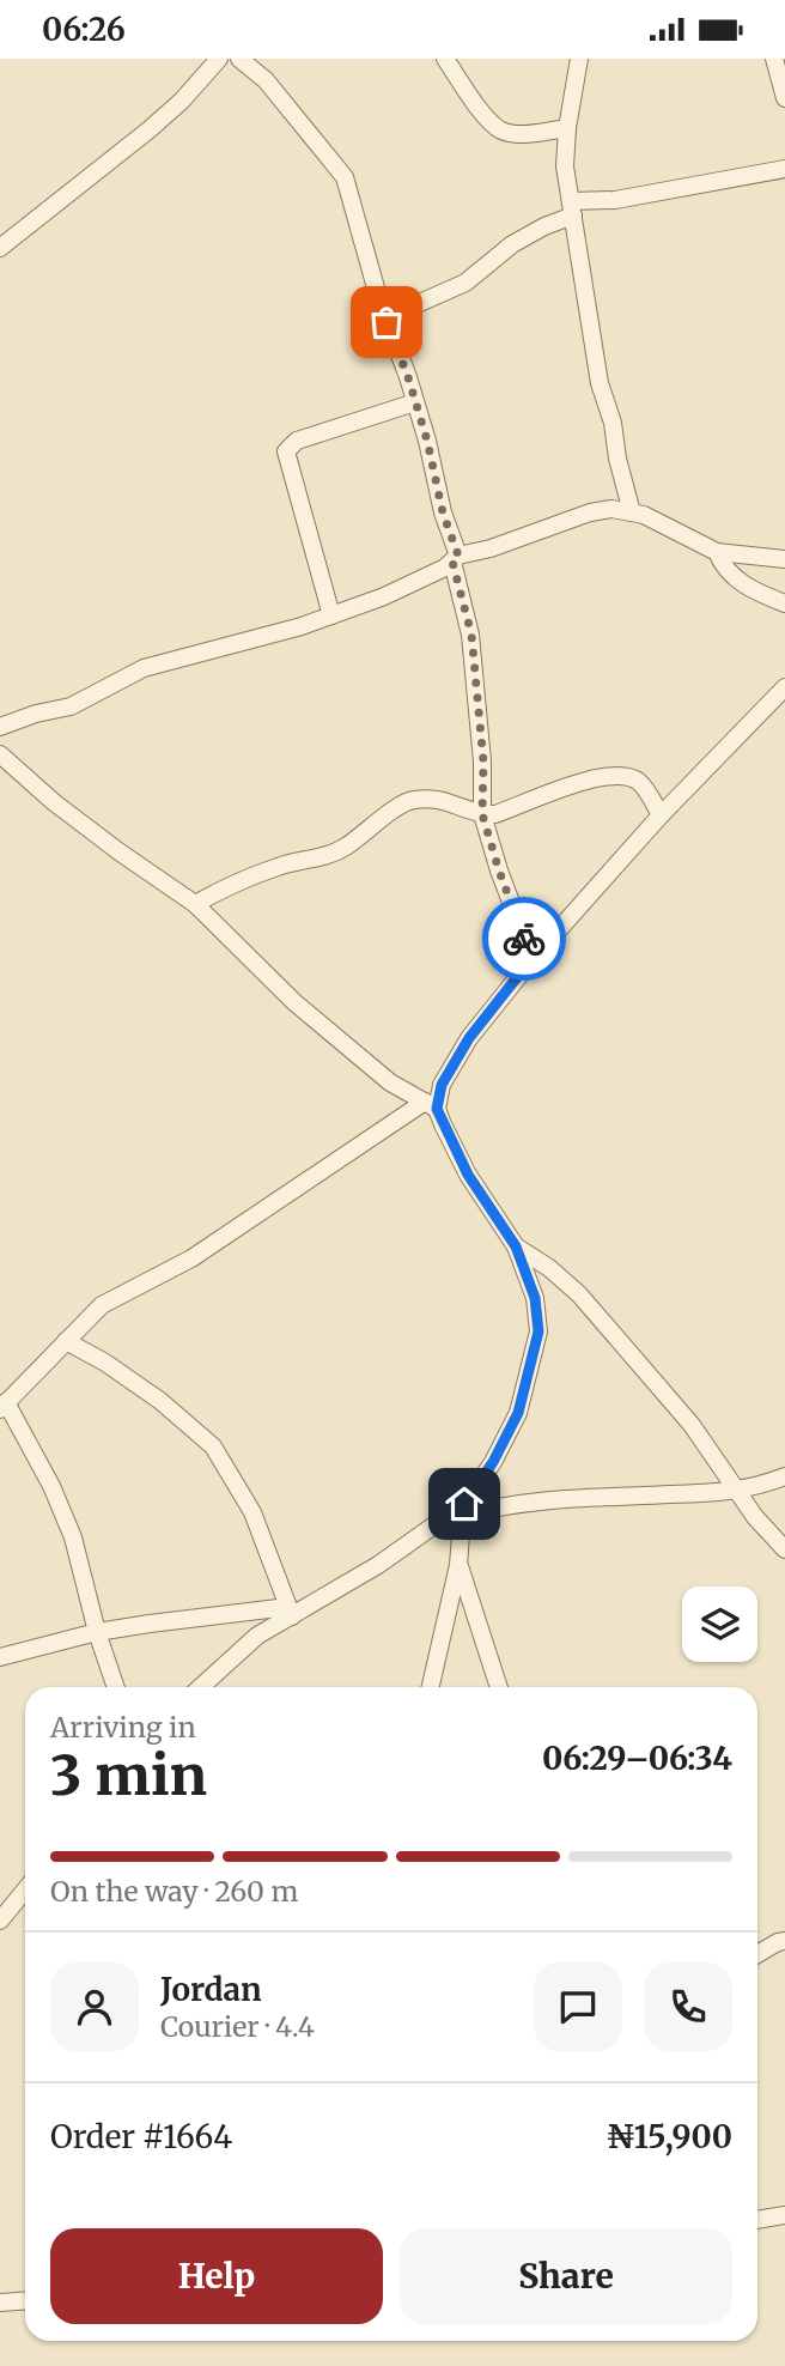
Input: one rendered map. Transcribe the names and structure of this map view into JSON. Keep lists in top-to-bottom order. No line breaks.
{"page":{"status":"06:26","heading":["3 min","Arriving in","06:29–06:34"],"panel":["Jordan","Courier · 4.4","Order #1664","₦15,900"],"bar":"On the way · 260 m","buttons":["Help","Share"]}}
